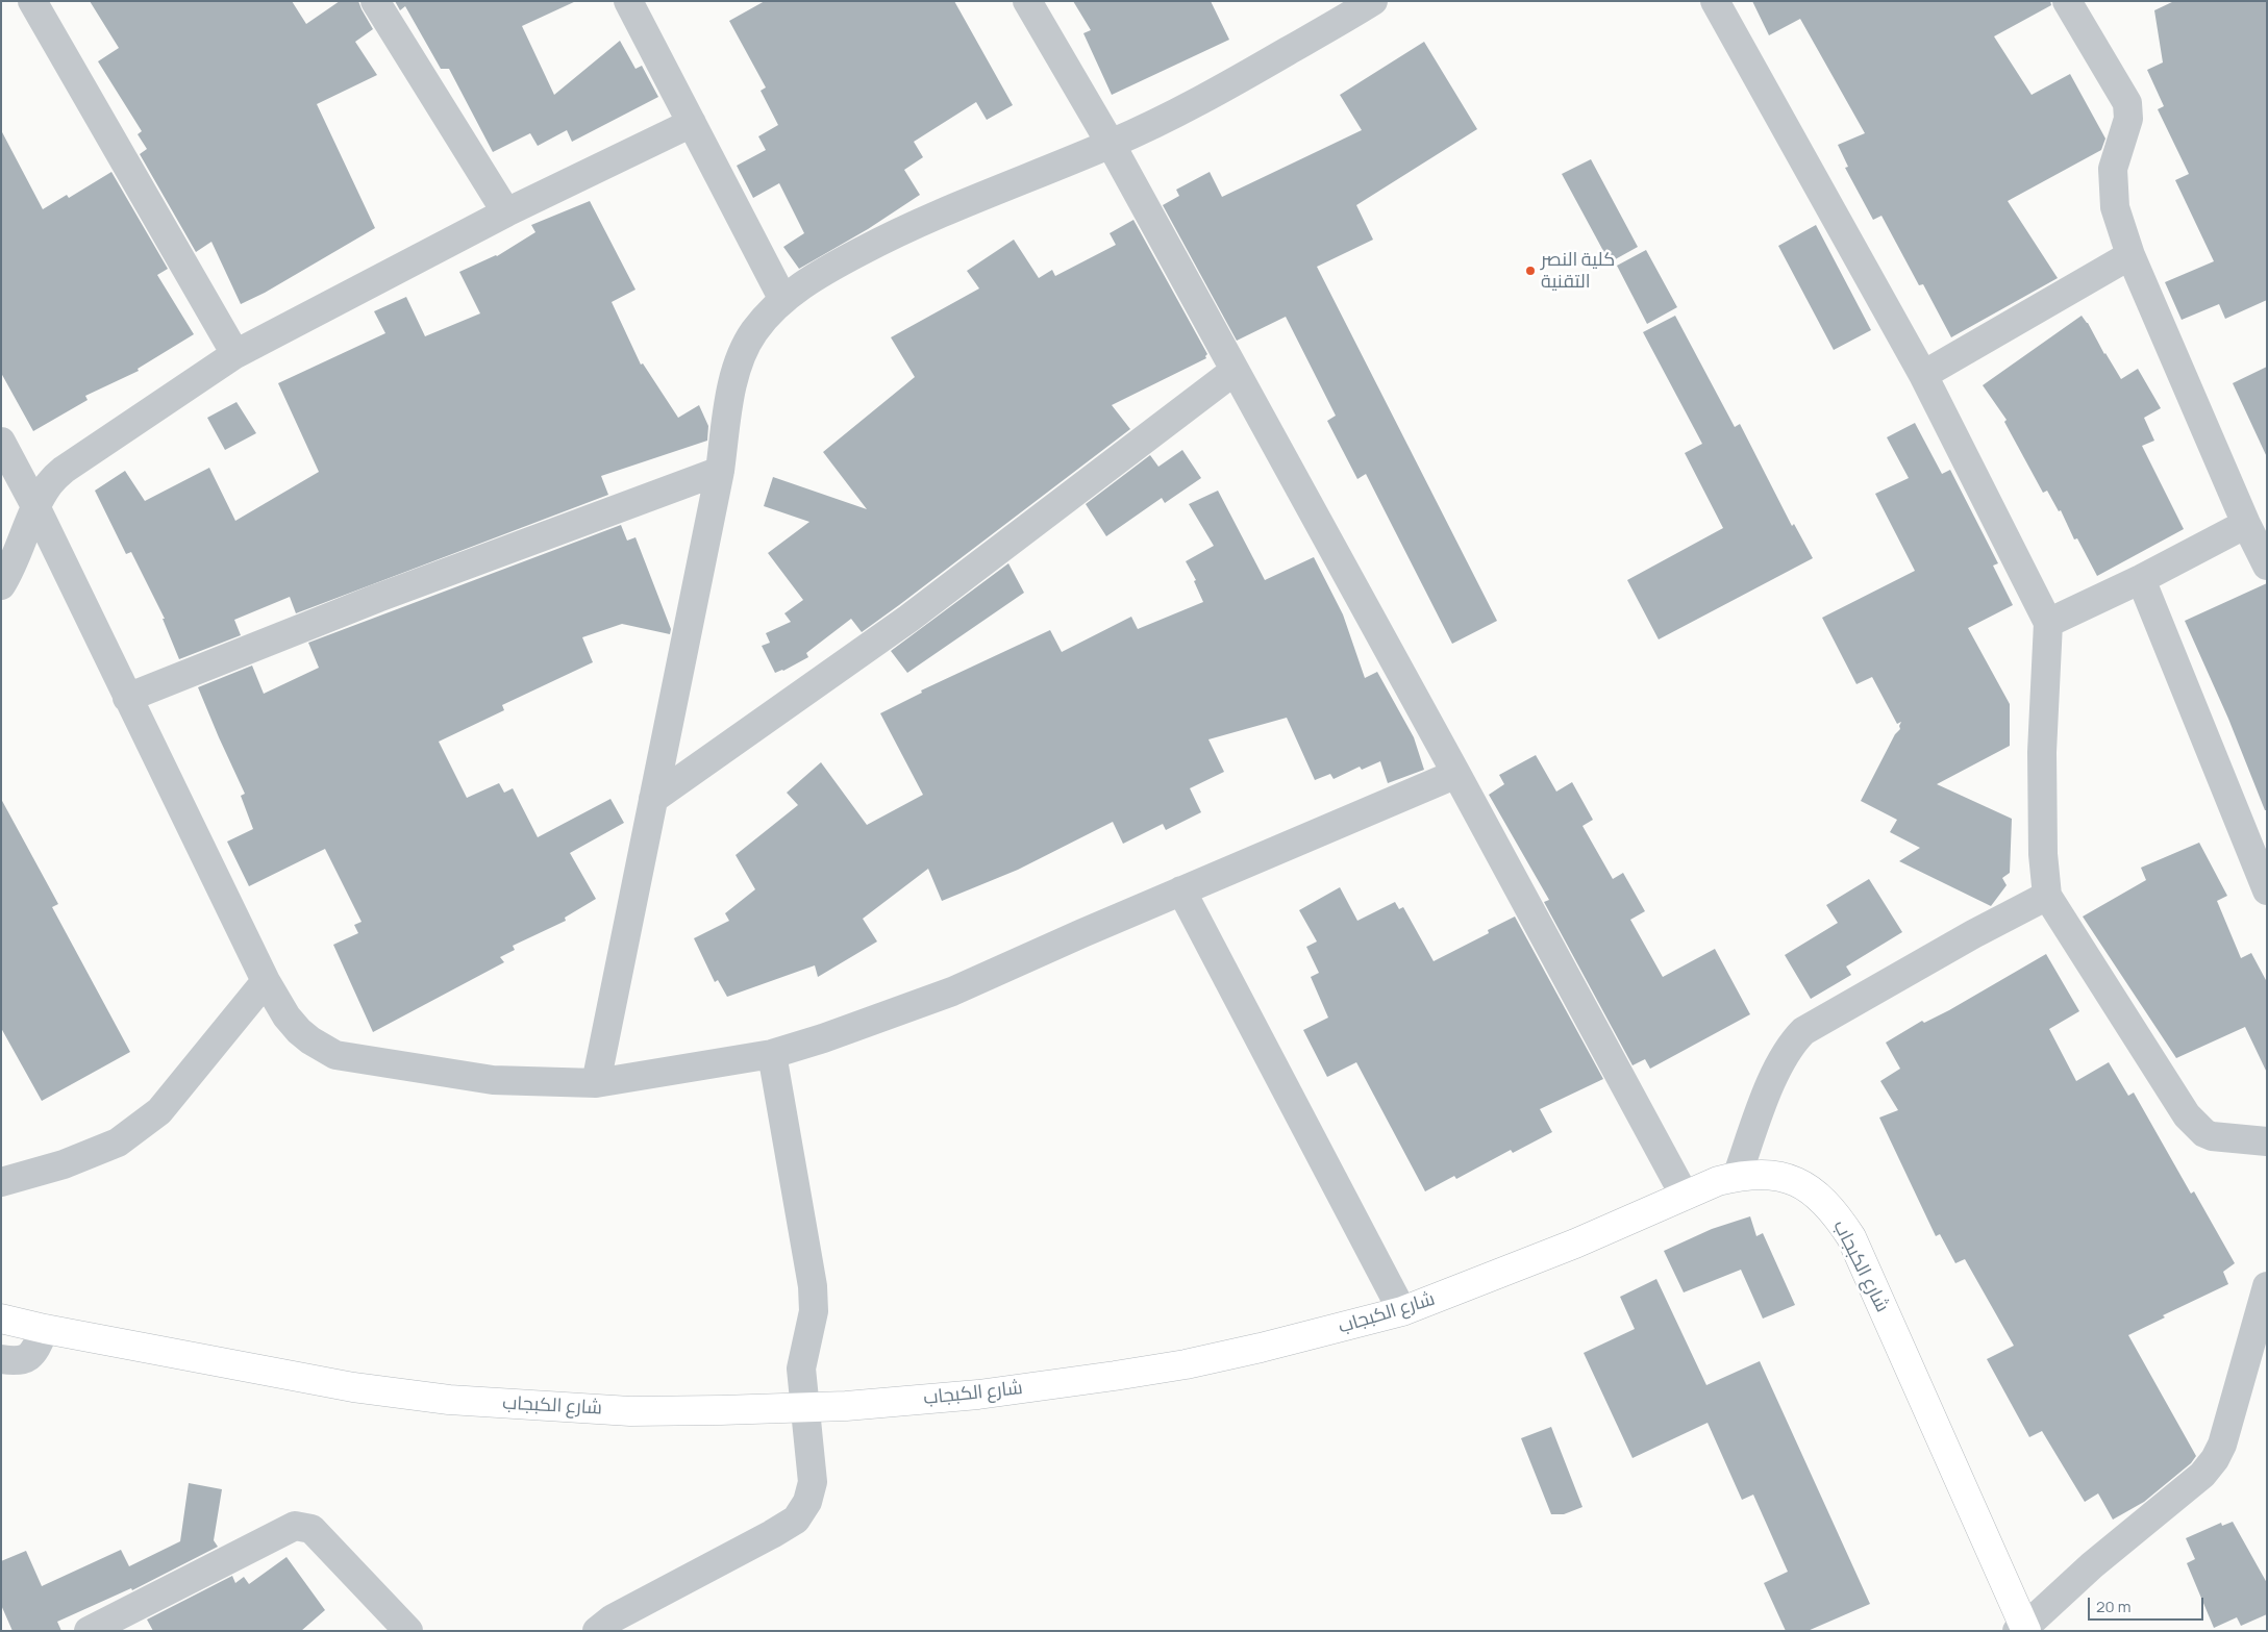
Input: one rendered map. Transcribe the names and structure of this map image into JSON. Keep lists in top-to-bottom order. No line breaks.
{"streets":{"main road":["شارع الكبجاب"]},"places":["كلية النصر التقنية"],"scale_bar":"20 m"}
